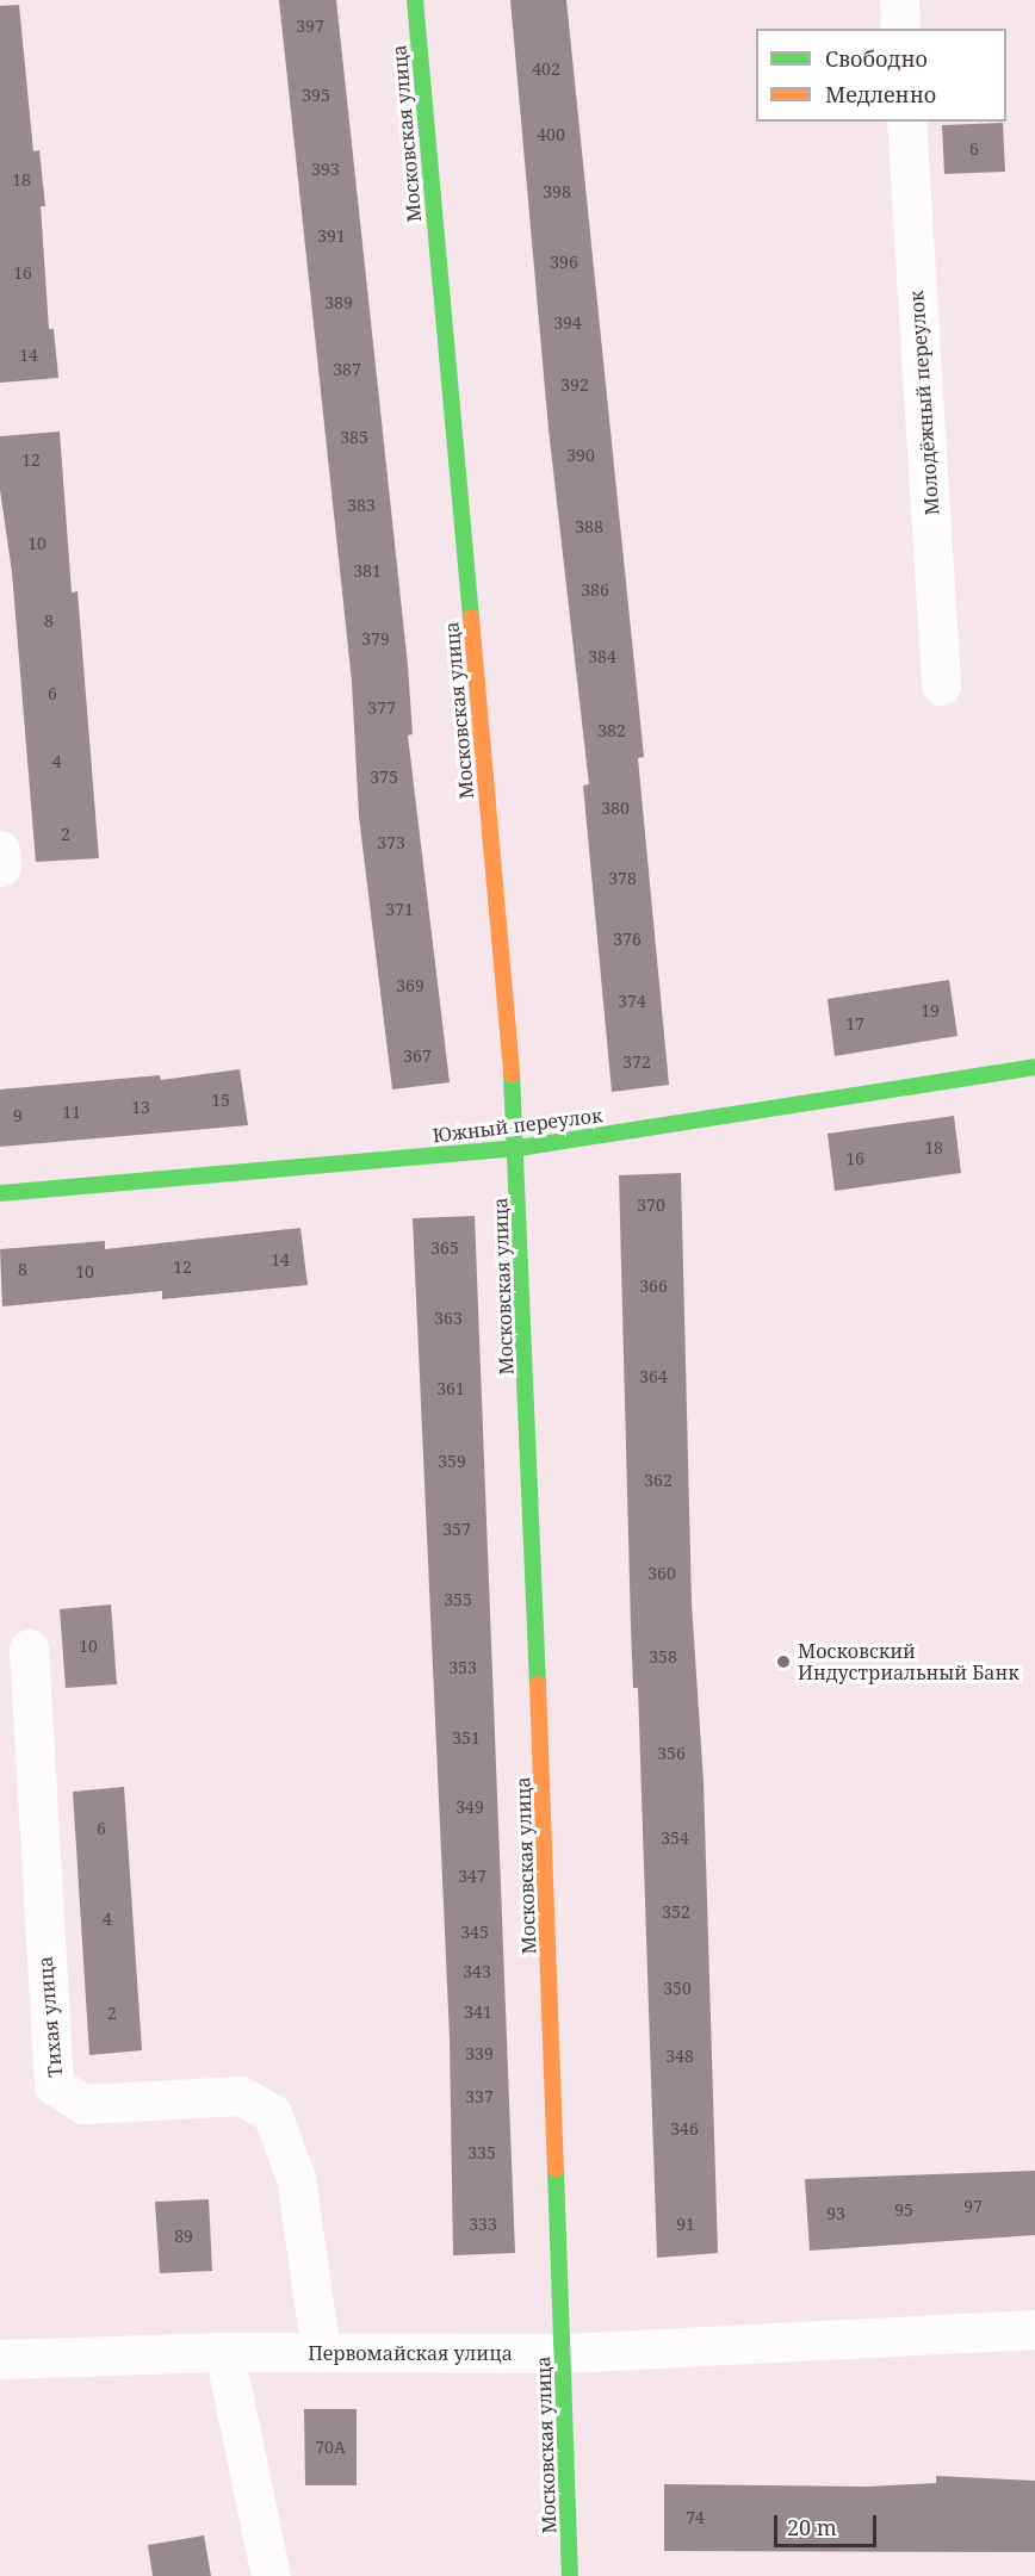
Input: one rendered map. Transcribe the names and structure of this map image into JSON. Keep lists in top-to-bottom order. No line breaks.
{"streets":{"street":["Московская улица","Молодёжный переулок","Южный переулок","Тихая улица","Первомайская улица"]},"crossings":[["Московская улица","Южный переулок"],["Московская улица","Первомайская улица"],["Тихая улица","Первомайская улица"]],"places":["Московский Индустриальный Банк"],"house_numbers":["397","402","395","400","6","393","18","398","391","396","16","389","394","14","387","392","385","390","12","383","388","10","381","386","8","379","384","6","377","382","4","375","380","2","373","378","371","376","369","374","19","17","367","372","15","13","11","9","18","16","370","365","14","12","8","10","366","363","364","361","359","362","357","360","355","10","358","353","351","356","349","6","354","347","352","4","345","343","350","341","2","339","348","337","346","335","97","95","93","333","91","89","70А","74"],"legend":["Свободно","Медленно"],"scale_bar":"20 m"}
